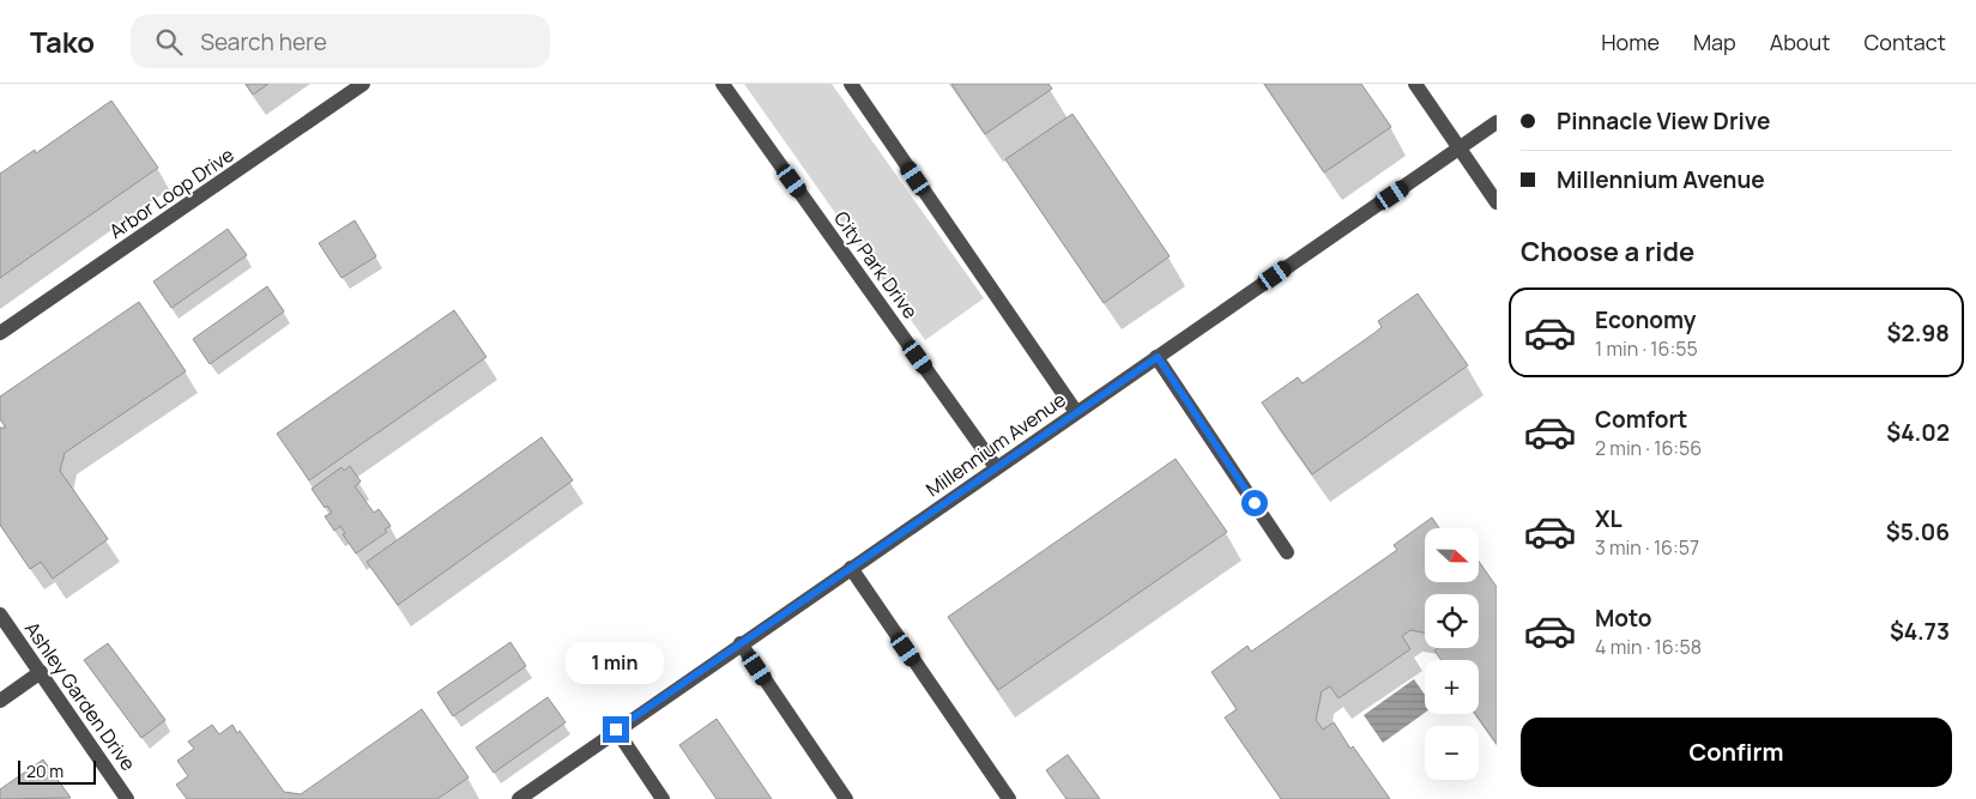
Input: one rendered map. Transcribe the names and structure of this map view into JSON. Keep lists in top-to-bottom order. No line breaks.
{"streets":{"street":["Arbor Loop Drive","City Park Drive","Millennium Avenue","Ashley Garden Drive"]},"crossings":[["City Park Drive","Millennium Avenue"]],"scale_bar":"20 m","north":"right","page":{"header":"Tako","search":"Search here","nav":["Home","Map","About","Contact"],"banner":["Pinnacle View Drive","Millennium Avenue"],"heading":"Choose a ride","list":[{"name":"Economy","note":"1 min · 16:55","value":"$2.98"},{"name":"Comfort","note":"2 min · 16:56","value":"$4.02"},{"name":"XL","note":"3 min · 16:57","value":"$5.06"},{"name":"Moto","note":"4 min · 16:58","value":"$4.73"}],"map_buttons":["+","−"],"bubble":"1 min","buttons":"Confirm","scale":"20 m"}}
